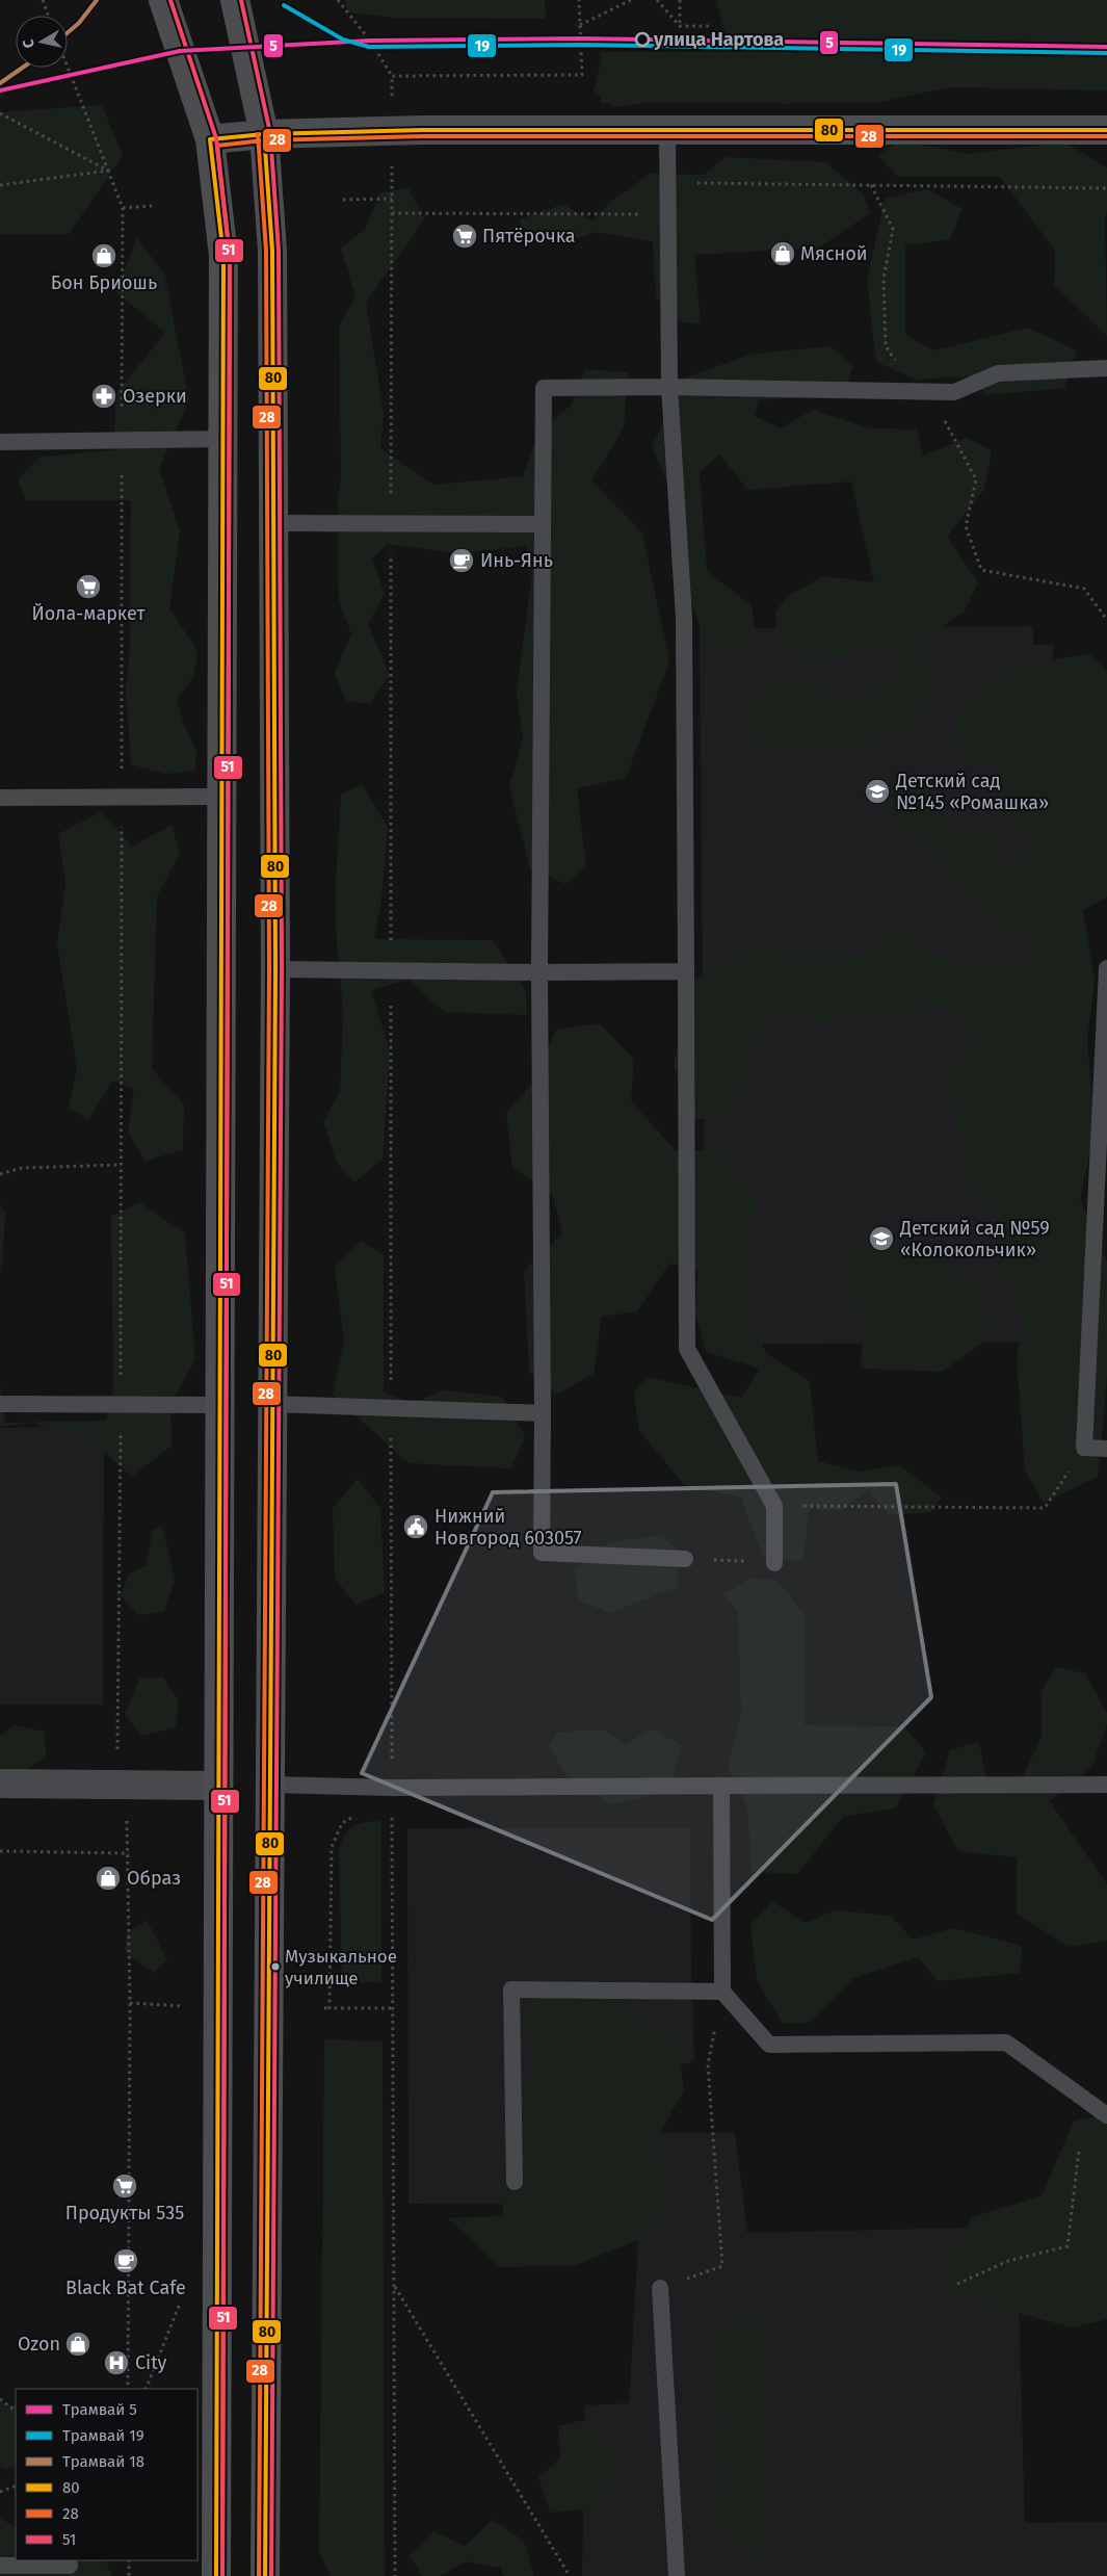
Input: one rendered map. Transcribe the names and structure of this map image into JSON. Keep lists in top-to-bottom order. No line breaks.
{"places":{"other":["улица Нартова","Музыкальное училище"],"supermarket":["Пятёрочка","Йола-маркет","Продукты 535"],"shop":["Мясной","Бон Бриошь","Образ","Ozon"],"pharmacy":["Озерки"],"cafe":["Инь-Янь","Black Bat Cafe"],"school or university":["Детский сад №145 «Ромашка»","Детский сад №59 «Колокольчик»"],"public building":["Нижний Новгород 603057"],"hospital":["City"]},"lines":["tram line 18","transit line 51","tram line 19","tram line 5","transit line 80","transit line 28"],"legend":["Трамвай 5","Трамвай 19","Трамвай 18","80","28","51"],"north":"left"}
